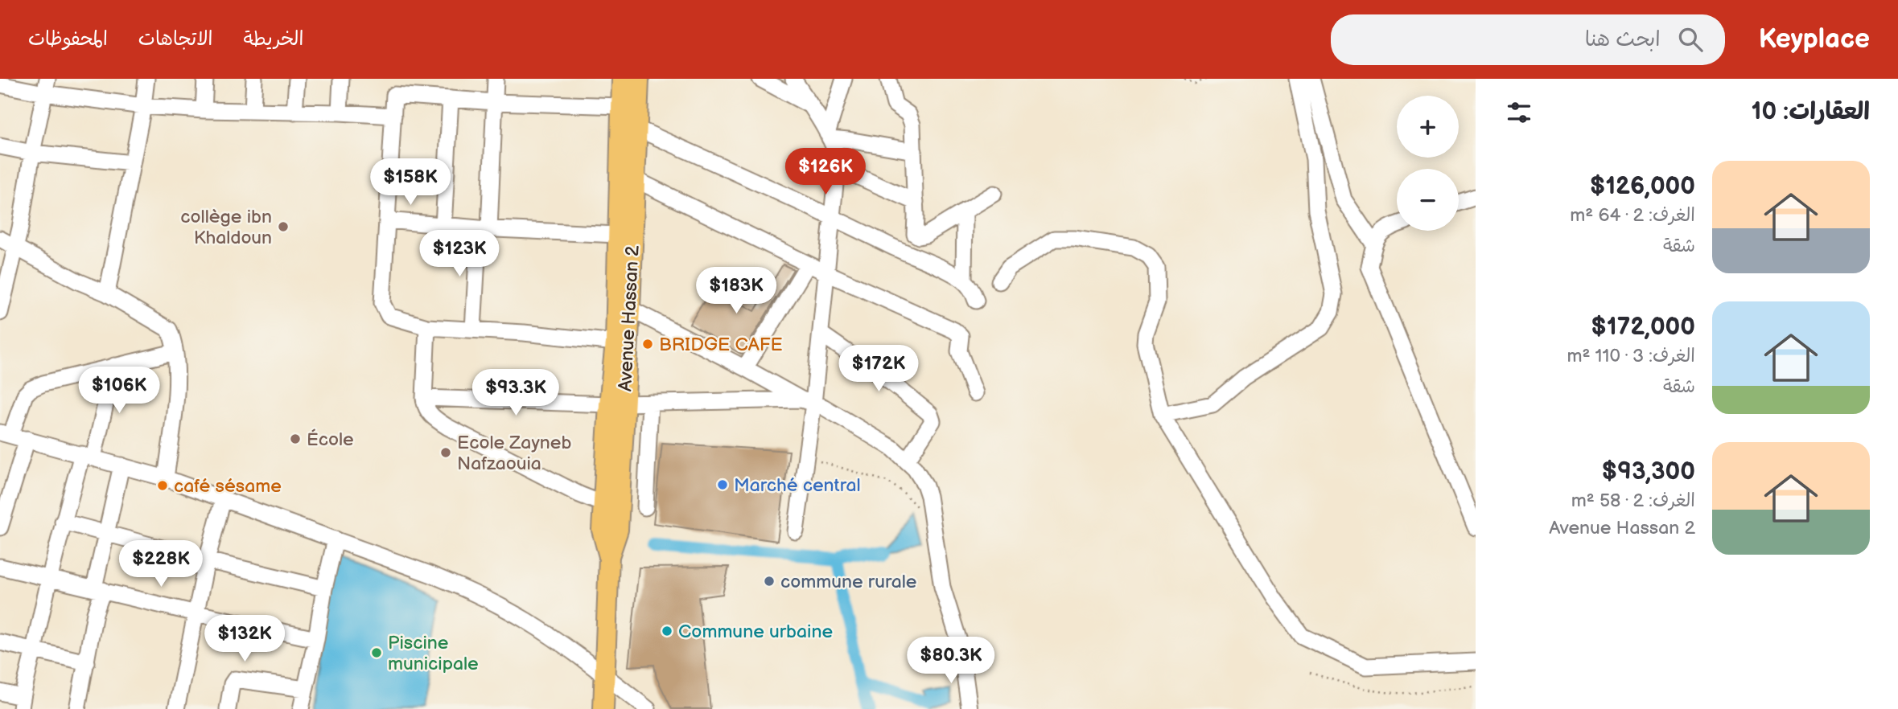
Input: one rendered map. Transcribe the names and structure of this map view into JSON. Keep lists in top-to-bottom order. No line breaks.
{"streets":{"main road":["Avenue Hassan 2"]},"places":["collège ibn Khaldoun","BRIDGE CAFE","École","Ecole Zayneb Nafzaouia","Marché central","café sésame","commune rurale","Commune urbaine","Piscine municipale"],"page":{"header":"Keyplace","search":"ابحث هنا","nav":["الخريطة","الاتجاهات","المحفوظات"],"heading":"العقارات: 10","map_buttons":["+","−"],"list":[{"name":"$126,000","note":"الغرف: 2 · 64 m² · شقة"},{"name":"$172,000","note":"الغرف: 3 · 110 m² · شقة"},{"name":"$93,300","note":"الغرف: 2 · 58 m² · Avenue Hassan 2"}],"price":["$126K","$158K","$123K","$183K","$172K","$106K","$93.3K","$228K","$132K","$80.3K"]}}
